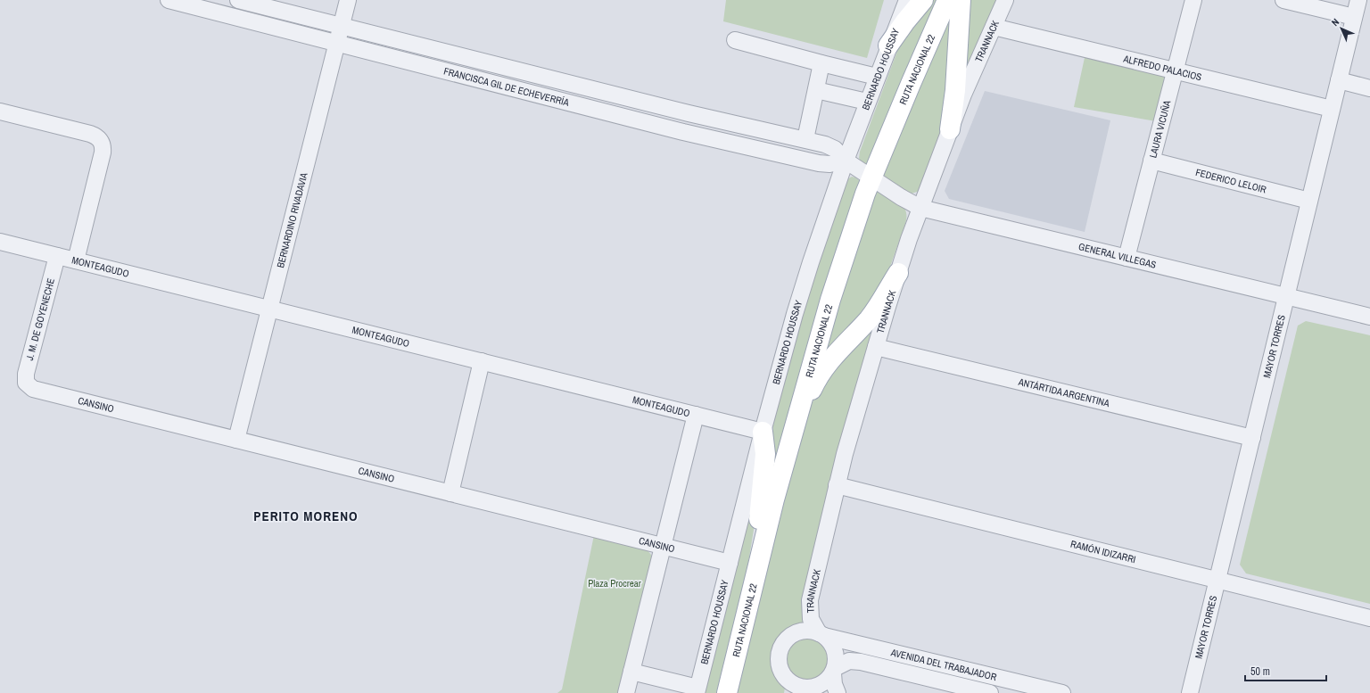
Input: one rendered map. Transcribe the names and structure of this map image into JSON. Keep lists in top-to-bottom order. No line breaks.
{"streets":{"main road":["RUTA NACIONAL 22"],"street":["TRANNACK","ALFREDO PALACIOS","BERNARDO HOUSSAY","FRANCISCA GIL DE ECHEVERRÍA","LAURA VICUÑA","FEDERICO LELOIR","BERNARDINO RIVADAVIA","GENERAL VILLEGAS","MONTEAGUDO","J. M. DE GOYENECHE","MAYOR TORRES","ANTÁRTIDA ARGENTINA","CANSINO","RAMÓN IDIZARRI","AVENIDA DEL TRABAJADOR"]},"crossings":[["TRANNACK","ALFREDO PALACIOS"],["TRANNACK","GENERAL VILLEGAS"],["TRANNACK","ANTÁRTIDA ARGENTINA"],["TRANNACK","RAMÓN IDIZARRI"],["TRANNACK","AVENIDA DEL TRABAJADOR"],["ALFREDO PALACIOS","LAURA VICUÑA"],["ALFREDO PALACIOS","MAYOR TORRES"],["BERNARDO HOUSSAY","FRANCISCA GIL DE ECHEVERRÍA"],["BERNARDO HOUSSAY","MONTEAGUDO"],["BERNARDO HOUSSAY","CANSINO"],["RUTA NACIONAL 22","FRANCISCA GIL DE ECHEVERRÍA"],["RUTA NACIONAL 22","GENERAL VILLEGAS"],["FRANCISCA GIL DE ECHEVERRÍA","BERNARDINO RIVADAVIA"],["FRANCISCA GIL DE ECHEVERRÍA","GENERAL VILLEGAS"],["LAURA VICUÑA","FEDERICO LELOIR"],["LAURA VICUÑA","GENERAL VILLEGAS"],["FEDERICO LELOIR","MAYOR TORRES"],["BERNARDINO RIVADAVIA","MONTEAGUDO"],["BERNARDINO RIVADAVIA","CANSINO"],["GENERAL VILLEGAS","MAYOR TORRES"],["MONTEAGUDO","J. M. DE GOYENECHE"],["J. M. DE GOYENECHE","CANSINO"],["MAYOR TORRES","ANTÁRTIDA ARGENTINA"],["MAYOR TORRES","RAMÓN IDIZARRI"]],"districts":["PERITO MORENO"],"parks":["Plaza Procrear"],"scale_bar":"50 m","north":"top left"}
